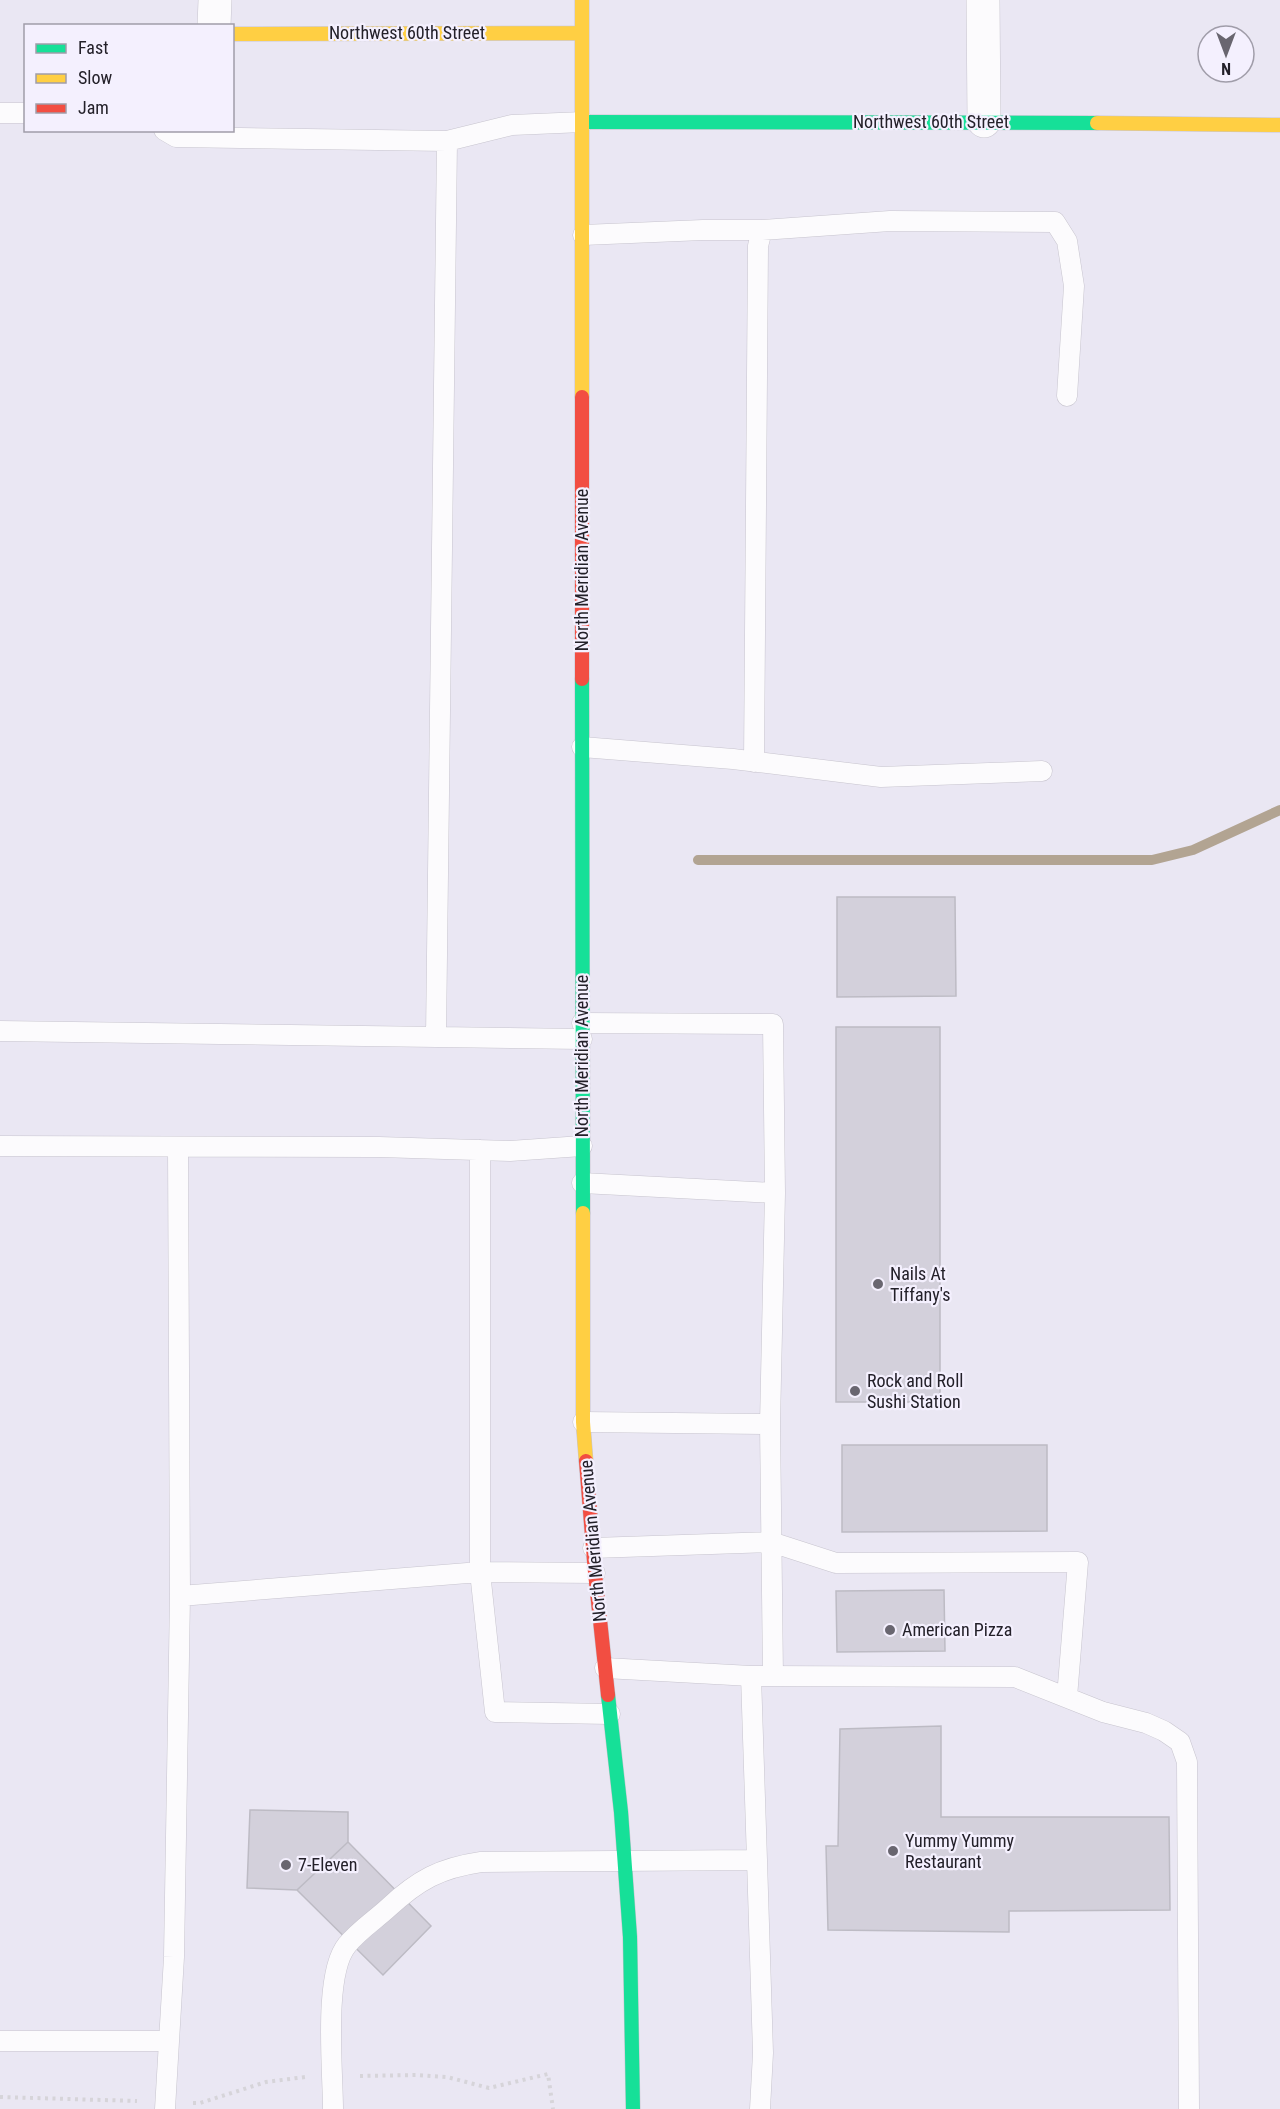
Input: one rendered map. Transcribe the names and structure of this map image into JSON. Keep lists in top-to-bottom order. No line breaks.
{"streets":{"main road":["Northwest 60th Street","North Meridian Avenue"]},"crossings":[["Northwest 60th Street","North Meridian Avenue"]],"places":["Nails At Tiffany's","Rock and Roll Sushi Station","American Pizza","Yummy Yummy Restaurant","7-Eleven"],"legend":["Fast","Slow","Jam"],"north":"bottom"}
